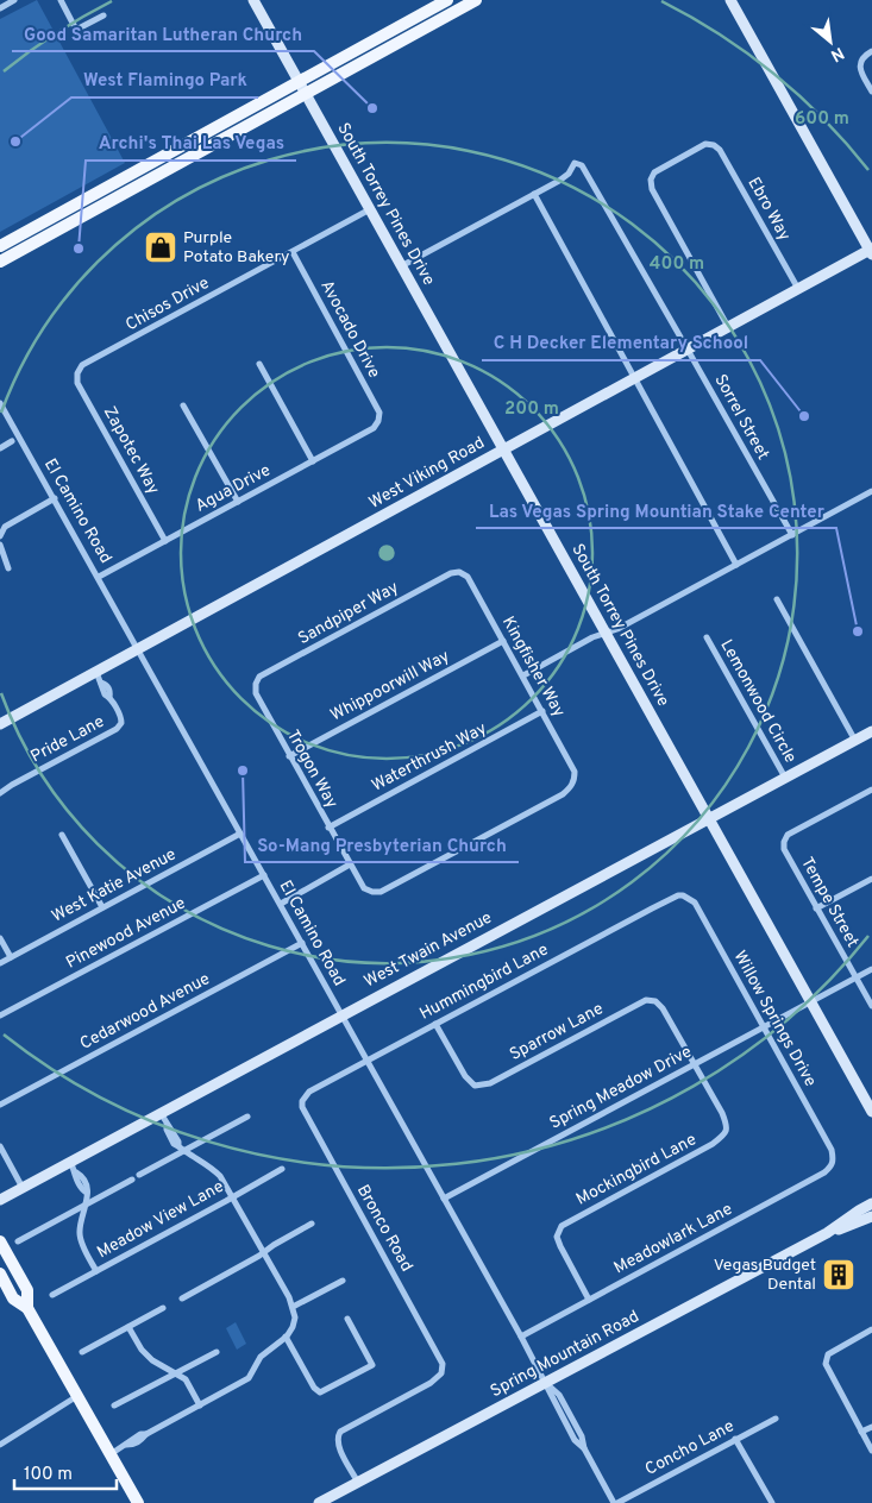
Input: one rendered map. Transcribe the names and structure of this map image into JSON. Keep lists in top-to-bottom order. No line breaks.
{"streets":{"street":["South Torrey Pines Drive","Ebro Way","Chisos Drive","Avocado Drive","Sorrel Street","Zapotec Way","West Viking Road","Agua Drive","El Camino Road","Sandpiper Way","Kingfisher Way","Whippoorwill Way","Lemonwood Circle","Pride Lane","Waterthrush Way","Trogon Way","West Katie Avenue","Tempe Street","Pinewood Avenue","West Twain Avenue","Hummingbird Lane","Cedarwood Avenue","Willow Springs Drive","Sparrow Lane","Spring Meadow Drive","Mockingbird Lane","Meadow View Lane","Bronco Road","Meadowlark Lane","Spring Mountain Road","Concho Lane"]},"crossings":[["South Torrey Pines Drive","Chisos Drive"],["South Torrey Pines Drive","West Viking Road"],["South Torrey Pines Drive","West Twain Avenue"],["South Torrey Pines Drive","Spring Meadow Drive"],["Ebro Way","West Viking Road"],["Chisos Drive","Avocado Drive"],["Chisos Drive","Zapotec Way"],["Avocado Drive","Agua Drive"],["Sorrel Street","West Viking Road"],["Zapotec Way","Agua Drive"],["West Viking Road","El Camino Road"],["West Viking Road","Pride Lane"],["Agua Drive","El Camino Road"],["El Camino Road","West Katie Avenue"],["El Camino Road","Pinewood Avenue"],["El Camino Road","West Twain Avenue"],["El Camino Road","Hummingbird Lane"],["El Camino Road","Cedarwood Avenue"],["El Camino Road","Spring Meadow Drive"],["El Camino Road","Meadowlark Lane"],["El Camino Road","Spring Mountain Road"],["El Camino Road","Concho Lane"],["Sandpiper Way","Kingfisher Way"],["Sandpiper Way","Trogon Way"],["Kingfisher Way","Whippoorwill Way"],["Kingfisher Way","Waterthrush Way"],["Kingfisher Way","Trogon Way"],["Whippoorwill Way","Trogon Way"],["Lemonwood Circle","West Twain Avenue"],["Waterthrush Way","Trogon Way"],["Tempe Street","Spring Meadow Drive"],["Hummingbird Lane","Willow Springs Drive"],["Hummingbird Lane","Sparrow Lane"],["Hummingbird Lane","Bronco Road"],["Willow Springs Drive","Spring Meadow Drive"],["Willow Springs Drive","Meadowlark Lane"],["Sparrow Lane","Spring Meadow Drive"],["Sparrow Lane","Mockingbird Lane"],["Spring Meadow Drive","Mockingbird Lane"],["Mockingbird Lane","Meadowlark Lane"],["Bronco Road","Spring Mountain Road"]],"places":{"other":["Good Samaritan Lutheran Church","West Flamingo Park","Archi's Thai Las Vegas","C H Decker Elementary School","Las Vegas Spring Mountian Stake Center","So-Mang Presbyterian Church"],"shop":["Purple Potato Bakery"],"building":["Vegas Budget Dental"]},"scale_bar":"100 m","north":"bottom right","rings":["600 m","400 m","200 m"]}
